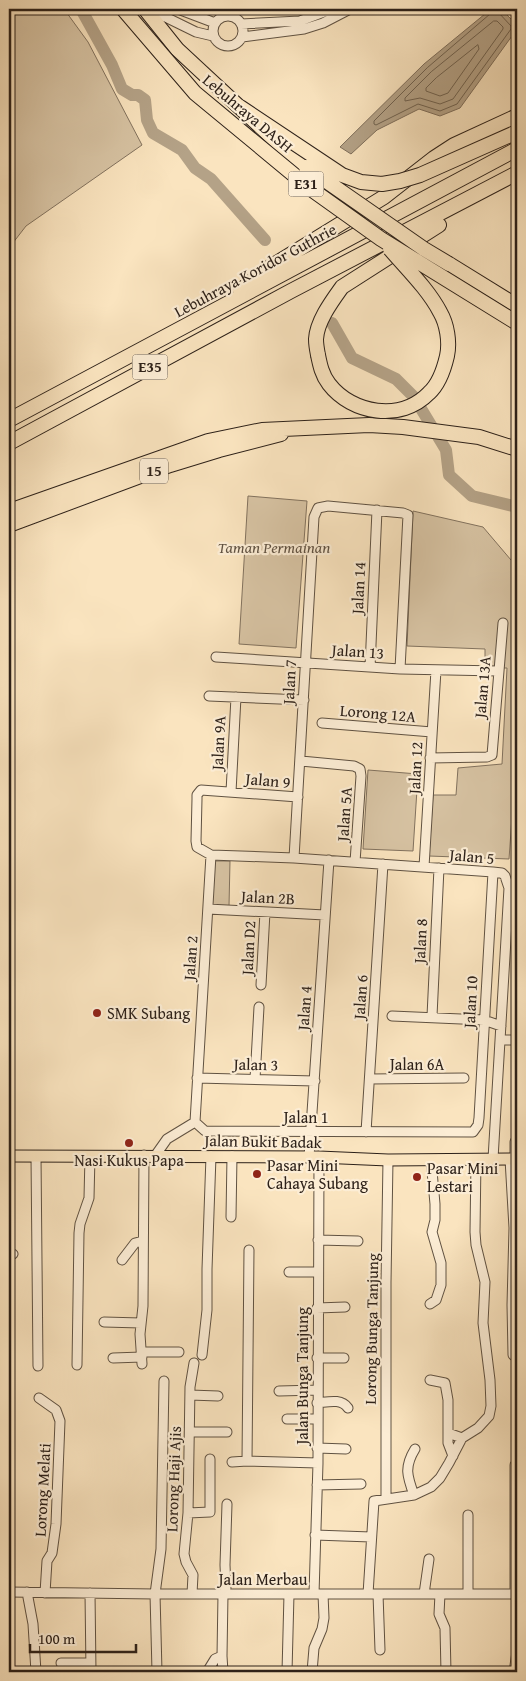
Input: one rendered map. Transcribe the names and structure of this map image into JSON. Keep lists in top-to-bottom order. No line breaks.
{"streets":{"highway":["Lebuhraya DASH","E31","Lebuhraya Koridor Guthrie","E35","15"],"main road":["Jalan Bukit Badak"],"street":["Jalan 14","Jalan 13","Jalan 7","Jalan 13A","Lorong 12A","Jalan 9A","Jalan 12","Jalan 9","Jalan 5A","Jalan 5","Jalan 2B","Jalan 8","Jalan D2","Jalan 2","Jalan 6","Jalan 10","Jalan 4","Jalan 3","Jalan 6A","Jalan 1","Lorong Bunga Tanjung","Jalan Bunga Tanjung","Lorong Haji Ajis","Lorong Melati","Jalan Merbau"]},"crossings":[["Jalan 14","Jalan 13"],["Jalan 14","Jalan 7"],["Jalan 13","Jalan 7"],["Jalan 13","Jalan 13A"],["Jalan 13","Jalan 12"],["Jalan 7","Jalan 9"],["Jalan 7","Jalan 5A"],["Jalan 7","Jalan 5"],["Jalan 13A","Jalan 12"],["Lorong 12A","Jalan 12"],["Jalan 9A","Jalan 9"],["Jalan 12","Jalan 5"],["Jalan 9","Jalan 5"],["Jalan 9","Jalan 2"],["Jalan 5A","Jalan 5"],["Jalan 5","Jalan 8"],["Jalan 5","Jalan 2"],["Jalan 5","Jalan 6"],["Jalan 5","Jalan 10"],["Jalan 5","Jalan 4"],["Jalan 5","Jalan Bukit Badak"],["Jalan 2B","Jalan D2"],["Jalan 2B","Jalan 2"],["Jalan 2B","Jalan 4"],["Jalan 2","Jalan 3"],["Jalan 2","Jalan 1"],["Jalan 6","Jalan 6A"],["Jalan 6","Jalan 1"],["Jalan 10","Jalan 1"],["Jalan 4","Jalan 3"],["Jalan 4","Jalan 1"],["Jalan 4","Jalan Bukit Badak"],["Jalan 4","Jalan Bunga Tanjung"],["Jalan Bukit Badak","Lorong Bunga Tanjung"],["Jalan Bukit Badak","Jalan Bunga Tanjung"],["Jalan Bunga Tanjung","Jalan Merbau"],["Lorong Haji Ajis","Jalan Merbau"],["Lorong Melati","Jalan Merbau"]],"parks":["Taman Permainan"],"places":["SMK Subang","Nasi Kukus Papa","Pasar Mini Cahaya Subang","Pasar Mini Lestari"],"scale_bar":"100 m"}
